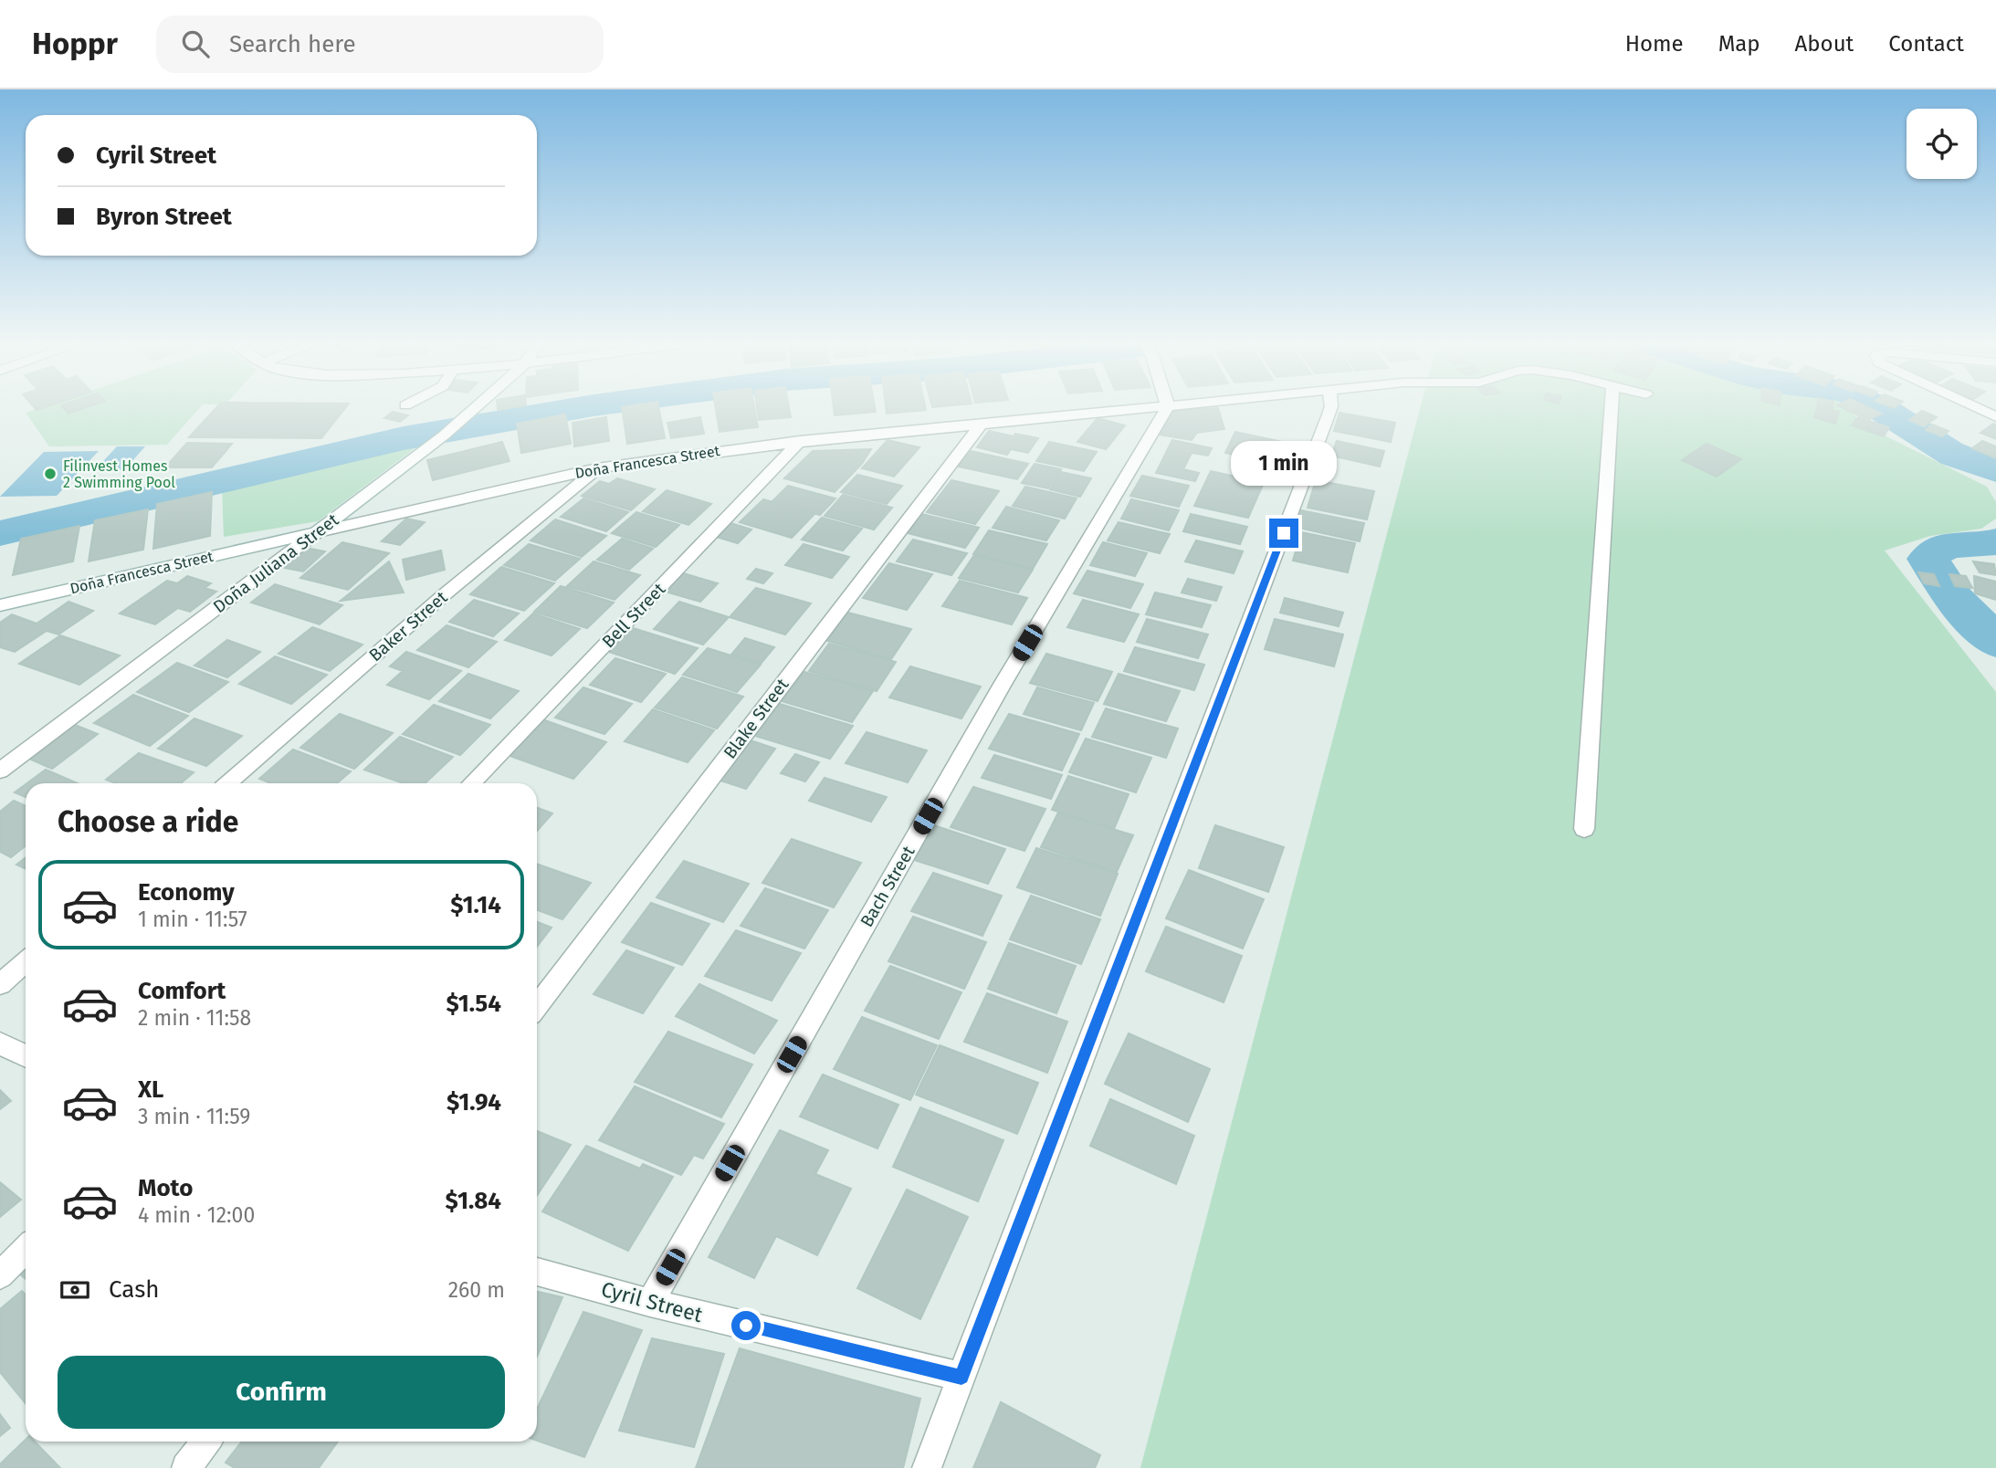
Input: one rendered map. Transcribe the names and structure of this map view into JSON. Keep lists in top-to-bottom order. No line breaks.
{"streets":{"street":["Doña Francesca Street","Doña Juliana Street","Bell Street","Baker Street","Blake Street","Bach Street","Cyril Street"]},"crossings":[["Doña Francesca Street","Doña Juliana Street"],["Doña Francesca Street","Bell Street"],["Doña Francesca Street","Baker Street"],["Doña Francesca Street","Blake Street"],["Bach Street","Cyril Street"]],"places":["Filinvest Homes 2 Swimming Pool"],"page":{"header":"Hoppr","search":"Search here","nav":["Home","Map","About","Contact"],"banner":["Cyril Street","Byron Street"],"bubble":"1 min","heading":"Choose a ride","list":[{"name":"Economy","note":"1 min · 11:57","value":"$1.14"},{"name":"Comfort","note":"2 min · 11:58","value":"$1.54"},{"name":"XL","note":"3 min · 11:59","value":"$1.94"},{"name":"Moto","note":"4 min · 12:00","value":"$1.84"}],"pay":["Cash","260 m"],"buttons":"Confirm"}}
